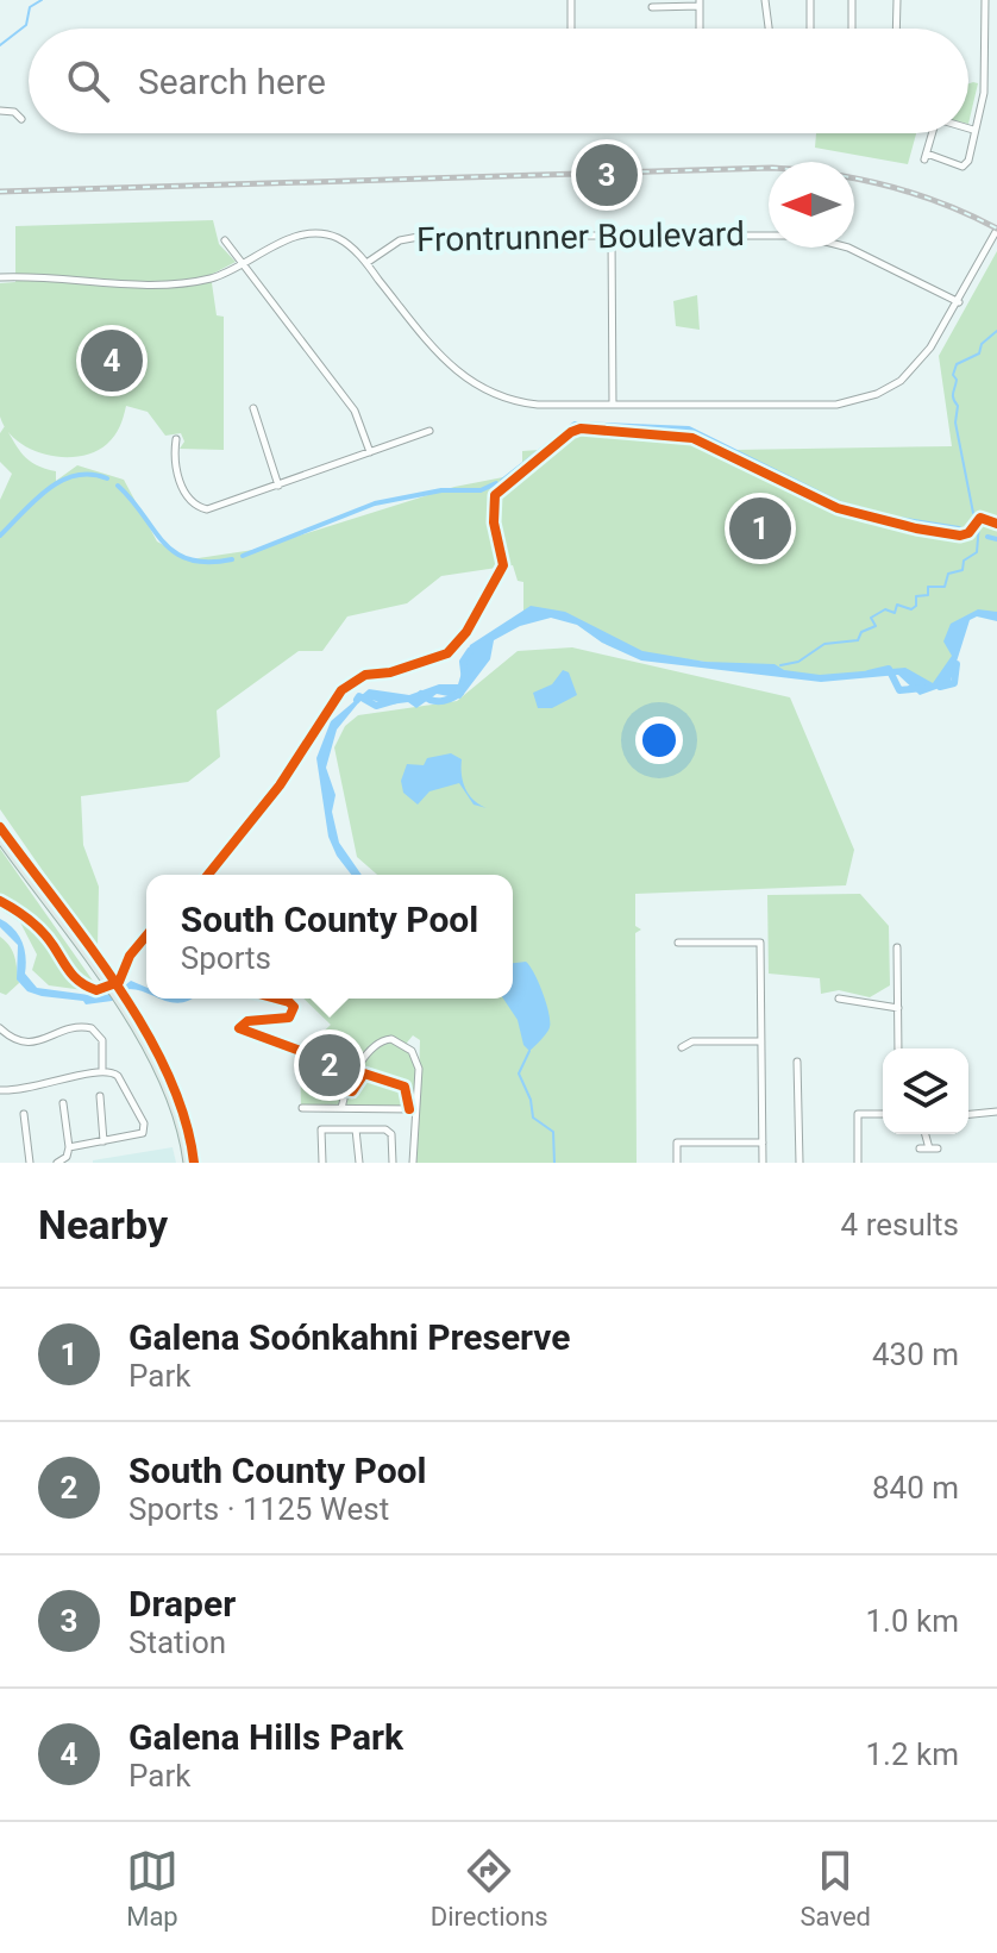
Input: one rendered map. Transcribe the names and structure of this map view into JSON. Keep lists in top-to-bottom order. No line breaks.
{"streets":{"street":["Frontrunner Boulevard"]},"north":"left","page":{"search":"Search here","pins":["3","4","1","2"],"popup":["South County Pool","Sports"],"heading":["Nearby","4 results"],"list":[{"mark":"1","name":"Galena Soónkahni Preserve","note":"Park","value":"430 m"},{"mark":"2","name":"South County Pool","note":"Sports · 1125 West","value":"840 m"},{"mark":"3","name":"Draper","note":"Station","value":"1.0 km"},{"mark":"4","name":"Galena Hills Park","note":"Park","value":"1.2 km"}],"nav":["Map","Directions","Saved"]}}
